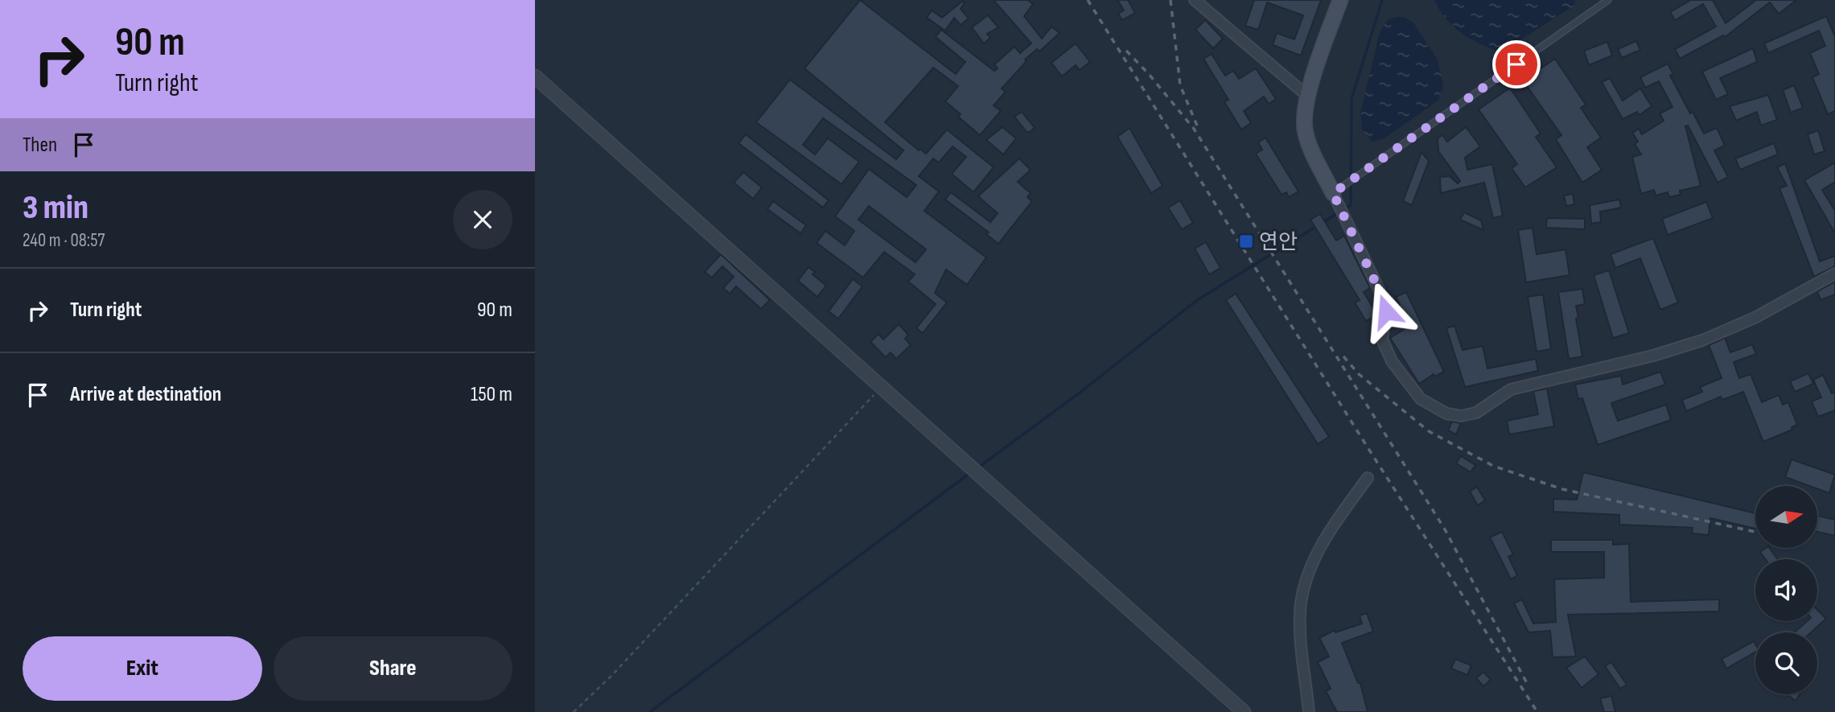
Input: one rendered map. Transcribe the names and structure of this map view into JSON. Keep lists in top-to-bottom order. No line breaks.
{"places":{"transit":["연안"]},"north":"right","page":{"turn":["90 m","Turn right"],"then":"Then","heading":["3 min","240 m · 08:57"],"list":[{"name":"Turn right","value":"90 m"},{"name":"Arrive at destination","value":"150 m"}],"buttons":["Exit","Share"]}}
